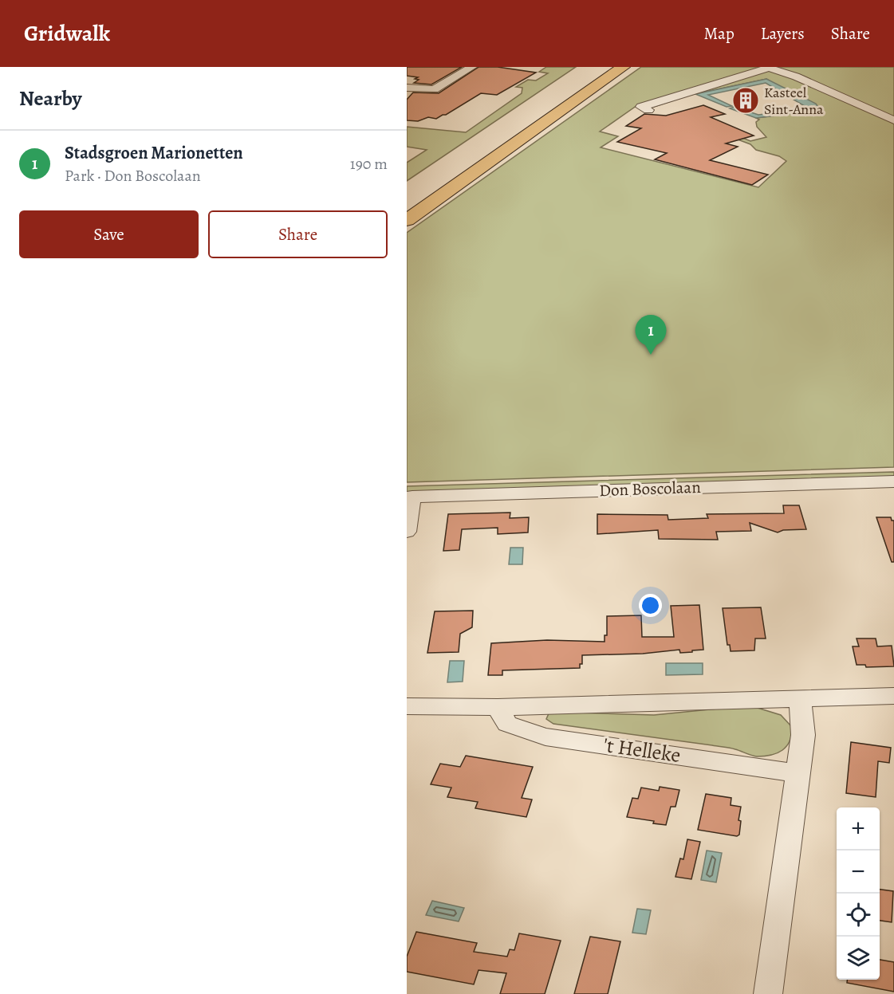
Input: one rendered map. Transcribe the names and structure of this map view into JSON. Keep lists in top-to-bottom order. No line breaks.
{"streets":{"street":["Don Boscolaan","'t Helleke"]},"places":{"building":["Kasteel Sint-Anna"]},"page":{"header":"Gridwalk","nav":["Map","Layers","Share"],"heading":"Nearby","list":[{"mark":"1","name":"Stadsgroen Marionetten","note":"Park · Don Boscolaan","value":"190 m"}],"buttons":["Save","Share"],"pins":"1","map_buttons":["+","−"]}}
